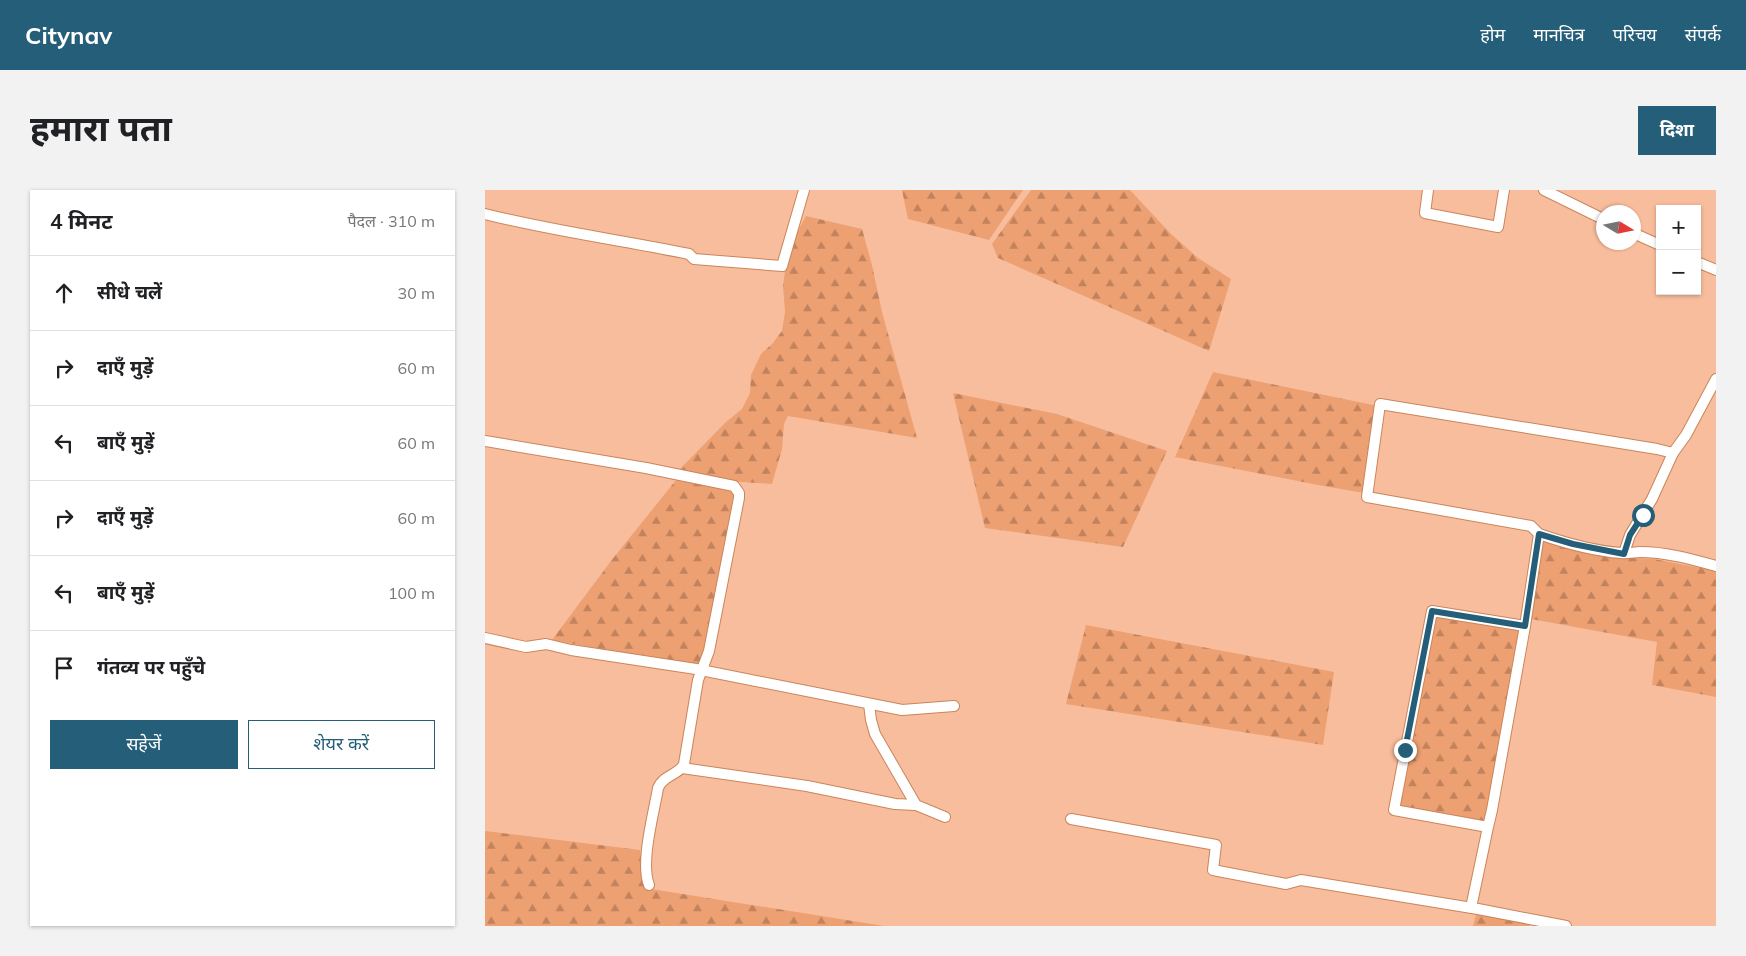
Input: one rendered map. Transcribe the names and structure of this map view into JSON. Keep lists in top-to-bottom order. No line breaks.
{"north":"right","page":{"header":"Citynav","nav":["होम","मानचित्र","परिचय","संपर्क"],"title":"हमारा पता","buttons":["दिशा",["सहेजें","शेयर करें"]],"heading":["4 मिनट","पैदल · 310 m"],"map_buttons":["+","−"],"list":[["सीधे चलें","30 m"],["दाएँ मुड़ें","60 m"],["बाएँ मुड़ें","60 m"],["दाएँ मुड़ें","60 m"],["बाएँ मुड़ें","100 m"],"गंतव्य पर पहुँचे"]}}
